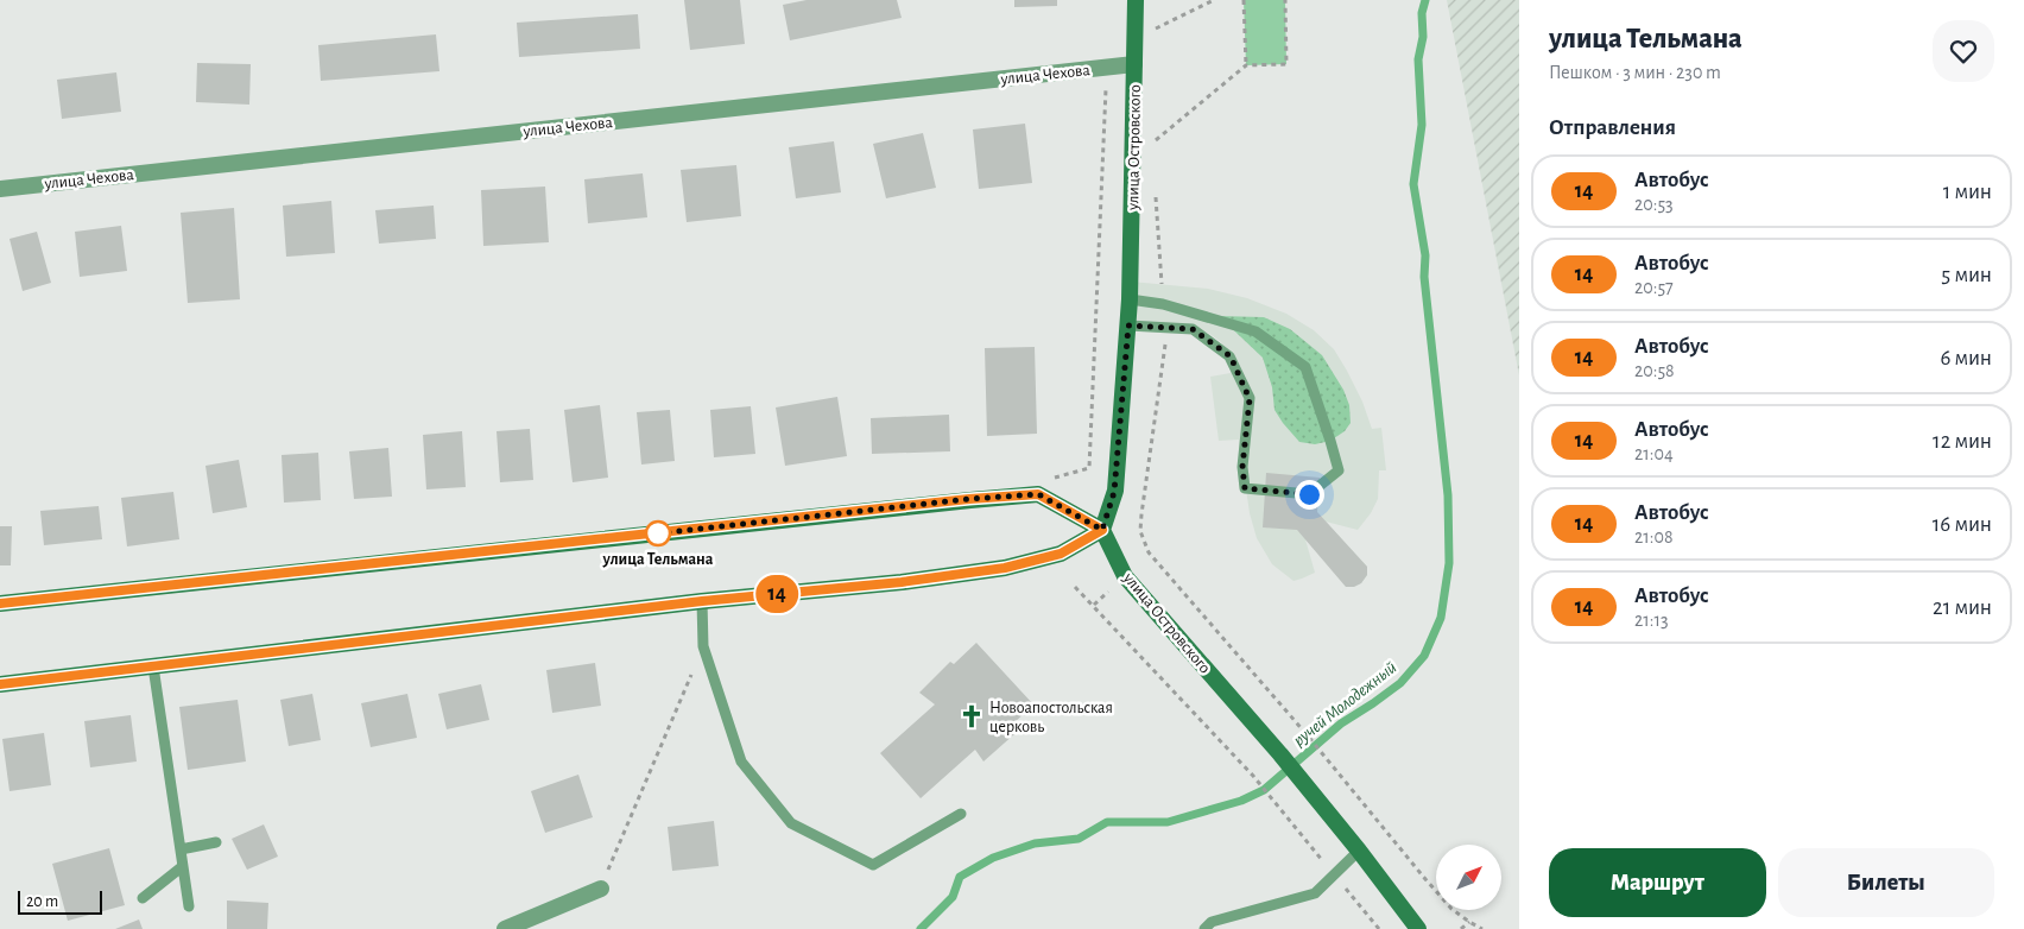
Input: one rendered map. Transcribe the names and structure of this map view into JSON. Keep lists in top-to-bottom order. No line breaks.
{"streets":{"main road":["улица Островского"],"street":["улица Чехова"]},"crossings":[["улица Чехова","улица Островского"]],"water":["ручей Молодежный"],"places":{"other":["улица Тельмана"],"church":["Новоапостольская церковь"]},"lines":["bus line 14"],"scale_bar":"20 m","north":"top right","page":{"on_map":"14","heading":[["улица Тельмана","Пешком · 3 мин · 230 m"],"Отправления"],"list":[{"mark":"14","name":"Автобус","note":"20:53","value":"1 мин"},{"mark":"14","name":"Автобус","note":"20:57","value":"5 мин"},{"mark":"14","name":"Автобус","note":"20:58","value":"6 мин"},{"mark":"14","name":"Автобус","note":"21:04","value":"12 мин"},{"mark":"14","name":"Автобус","note":"21:08","value":"16 мин"},{"mark":"14","name":"Автобус","note":"21:13","value":"21 мин"}],"buttons":["Маршрут","Билеты"],"scale":"20 m"}}
